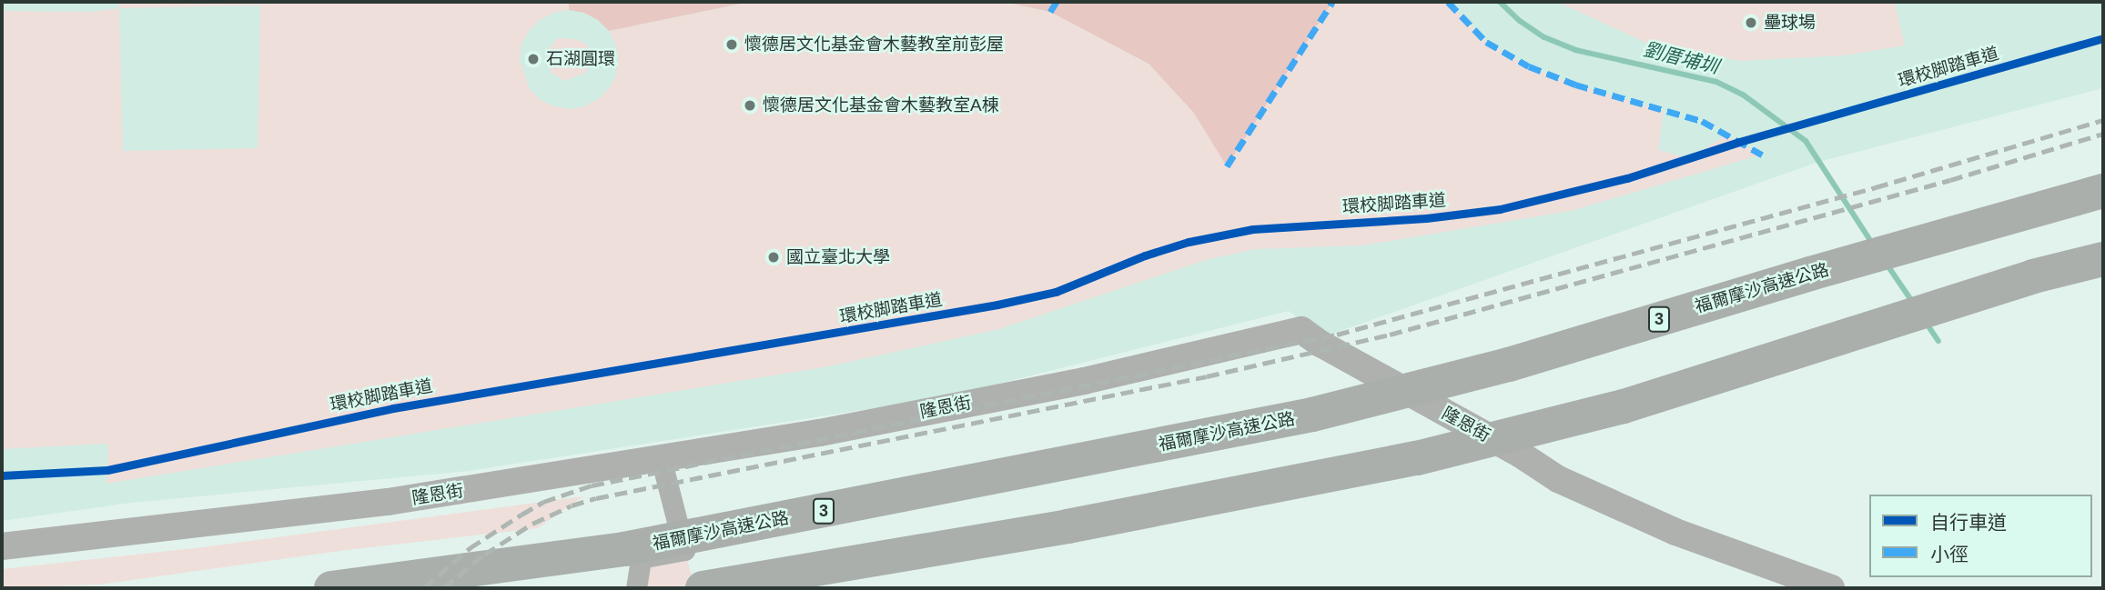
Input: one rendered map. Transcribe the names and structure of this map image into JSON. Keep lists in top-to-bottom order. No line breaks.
{"streets":{"highway":["福爾摩沙高速公路","3"],"street":["隆恩街"],"cycle path":["環校脚踏車道"]},"water":["劉厝埔圳"],"places":["壘球場","懷德居文化基金會木藝教室前彭屋","石湖圓環","懷德居文化基金會木藝教室A棟","國立臺北大學"],"legend":["自行車道","小徑"]}
